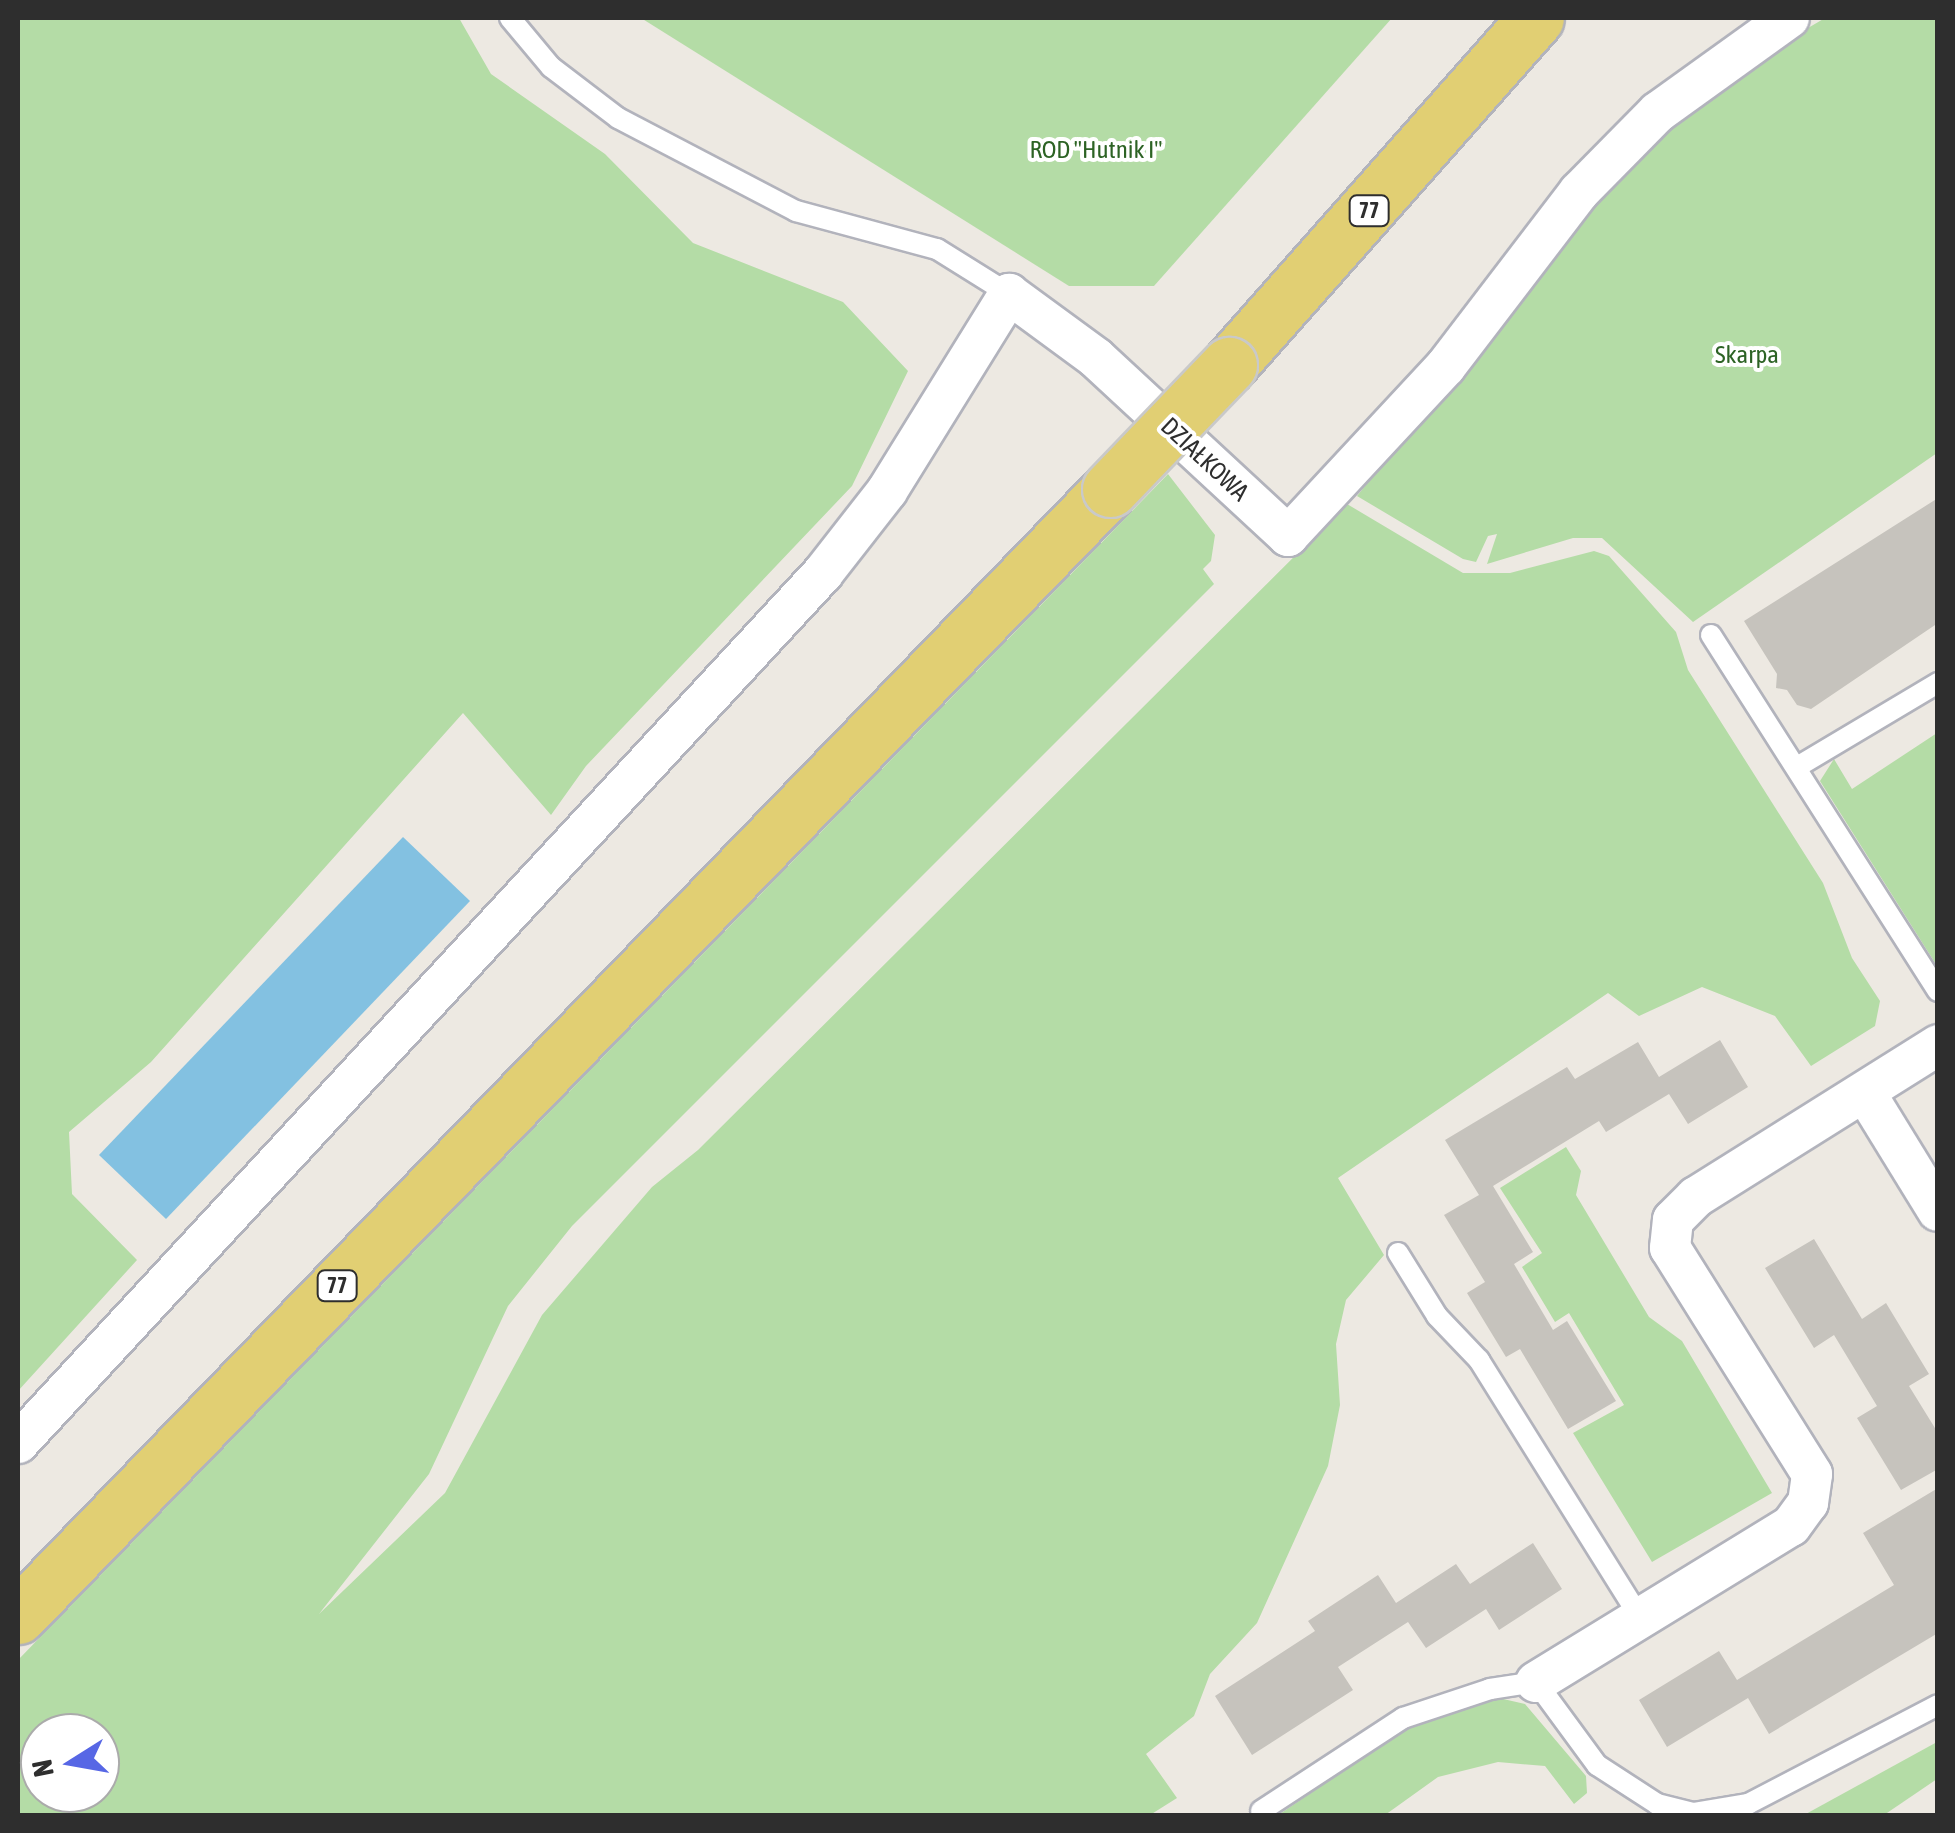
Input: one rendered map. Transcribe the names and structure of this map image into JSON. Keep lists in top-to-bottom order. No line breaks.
{"streets":{"main road":["77"],"street":["DZIAŁKOWA"]},"parks":["ROD \"Hutnik I\"","Skarpa"],"north":"left"}
